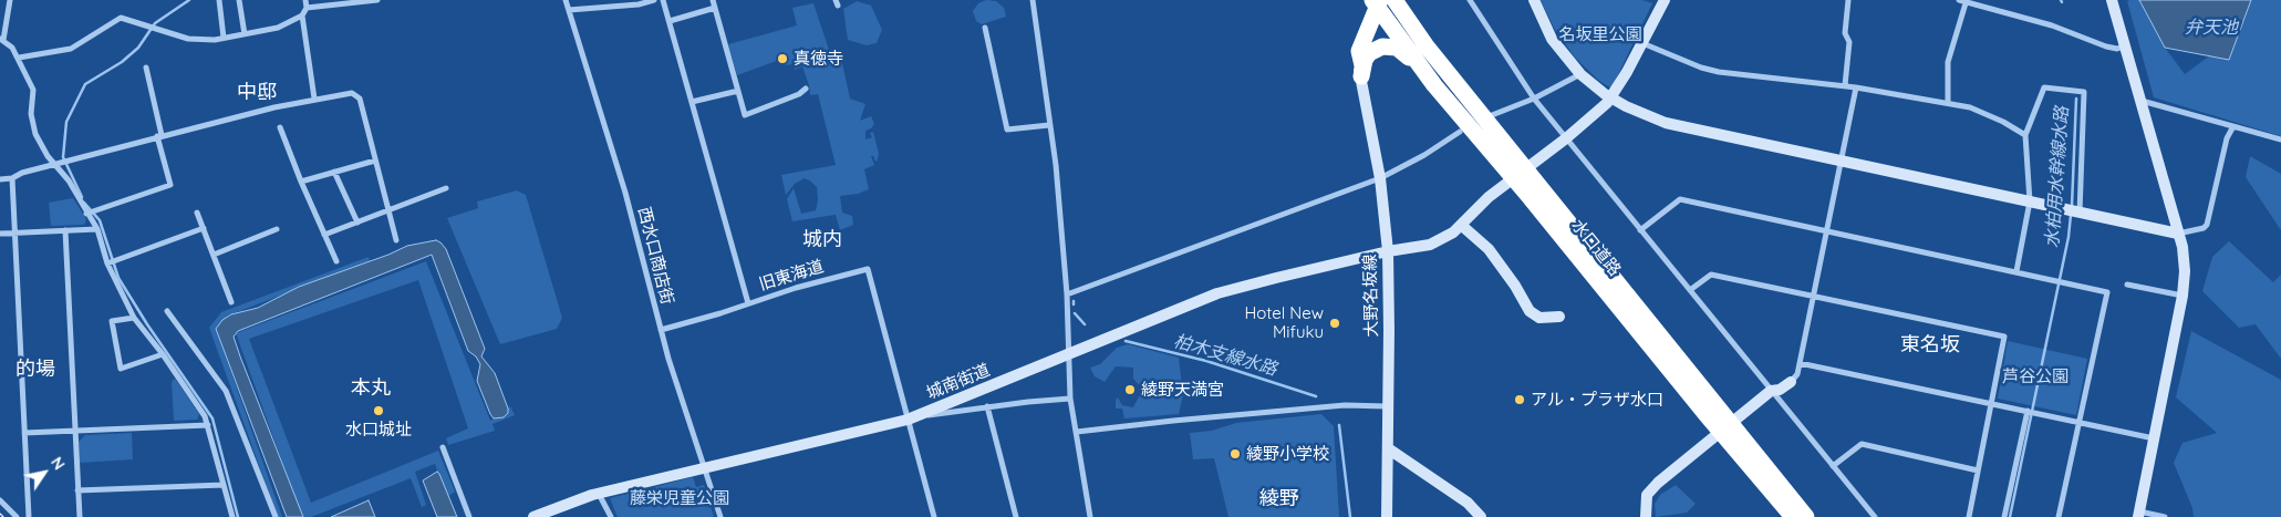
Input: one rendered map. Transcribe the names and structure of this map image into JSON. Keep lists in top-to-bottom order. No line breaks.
{"streets":{"highway":["水口道路"],"street":["西水口商店街","旧東海道","大野名坂線","城南街道"]},"crossings":[["水口道路","城南街道"],["西水口商店街","城南街道"],["旧東海道","城南街道"],["大野名坂線","城南街道"]],"districts":["中邸","城内","東名坂","的場","本丸","綾野"],"water":["弁天池","水柏用水幹線水路","柏木支線水路"],"parks":["名坂里公園","芦谷公園","藤栄児童公園"],"places":["真徳寺","Hotel New Mifuku","綾野天満宮","アル・プラザ水口","水口城址","綾野小学校"],"north":"top right"}
